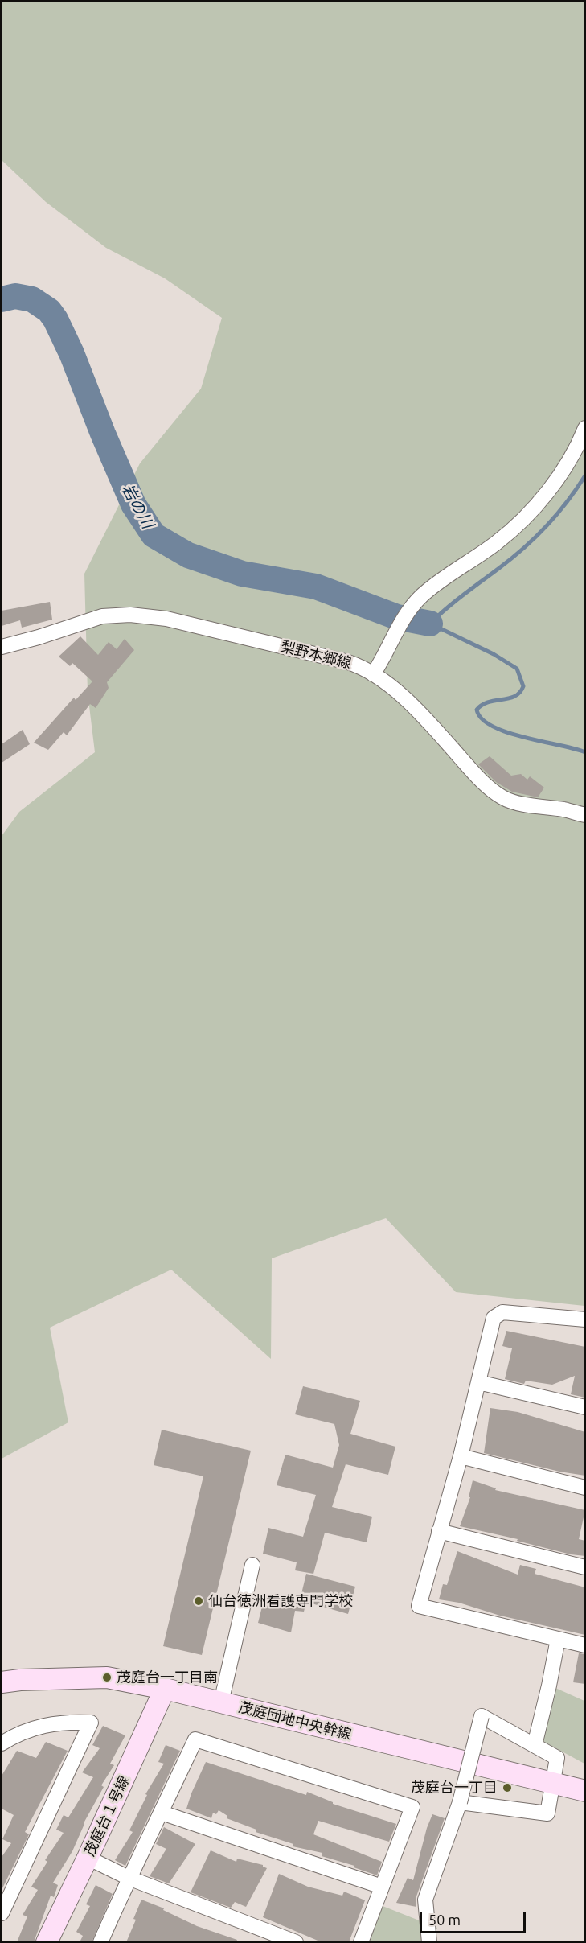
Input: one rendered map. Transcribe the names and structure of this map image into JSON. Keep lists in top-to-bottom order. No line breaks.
{"streets":{"street":["梨野本郷線","茂庭団地中央幹線","茂庭台１号線"]},"crossings":[["茂庭団地中央幹線","茂庭台１号線"]],"water":["岩の川"],"places":["仙台徳洲看護専門学校","茂庭台一丁目南","茂庭台一丁目"],"scale_bar":"50 m"}
